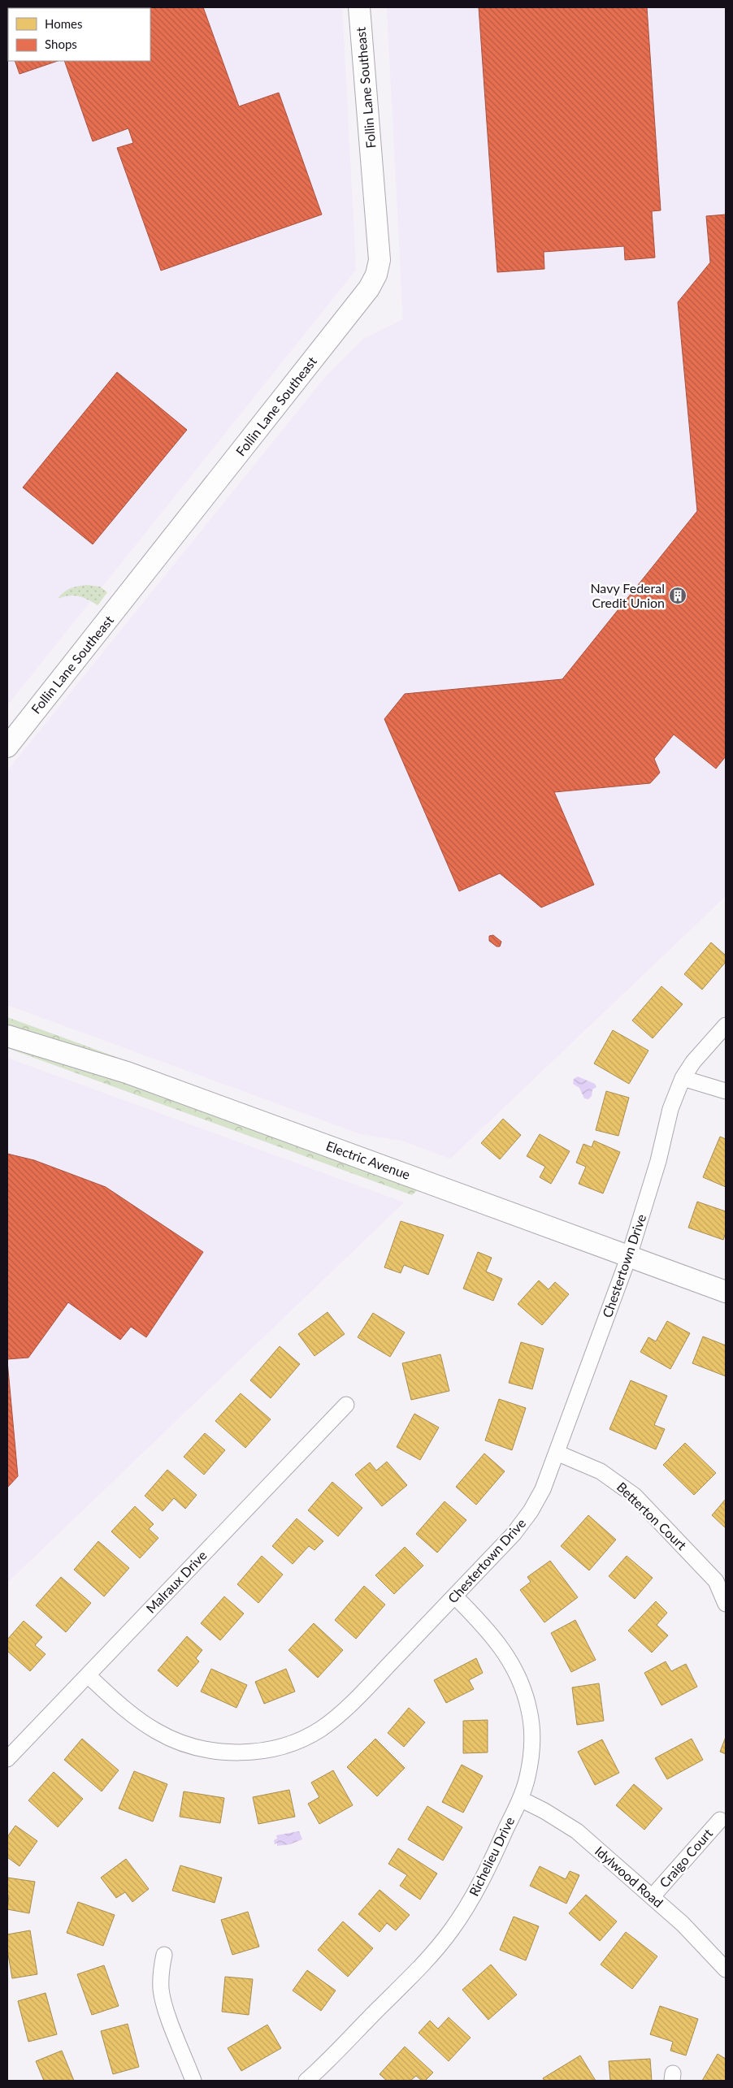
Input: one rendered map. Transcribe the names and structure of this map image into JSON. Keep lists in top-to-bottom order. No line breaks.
{"streets":{"street":["Follin Lane Southeast","Electric Avenue","Chestertown Drive","Betterton Court","Malraux Drive","Richelieu Drive","Craigo Court","Idylwood Road"]},"crossings":[["Electric Avenue","Chestertown Drive"],["Chestertown Drive","Betterton Court"],["Chestertown Drive","Malraux Drive"],["Chestertown Drive","Richelieu Drive"],["Richelieu Drive","Idylwood Road"],["Craigo Court","Idylwood Road"]],"places":{"building":["Navy Federal Credit Union"]},"legend":["Homes","Shops"]}
